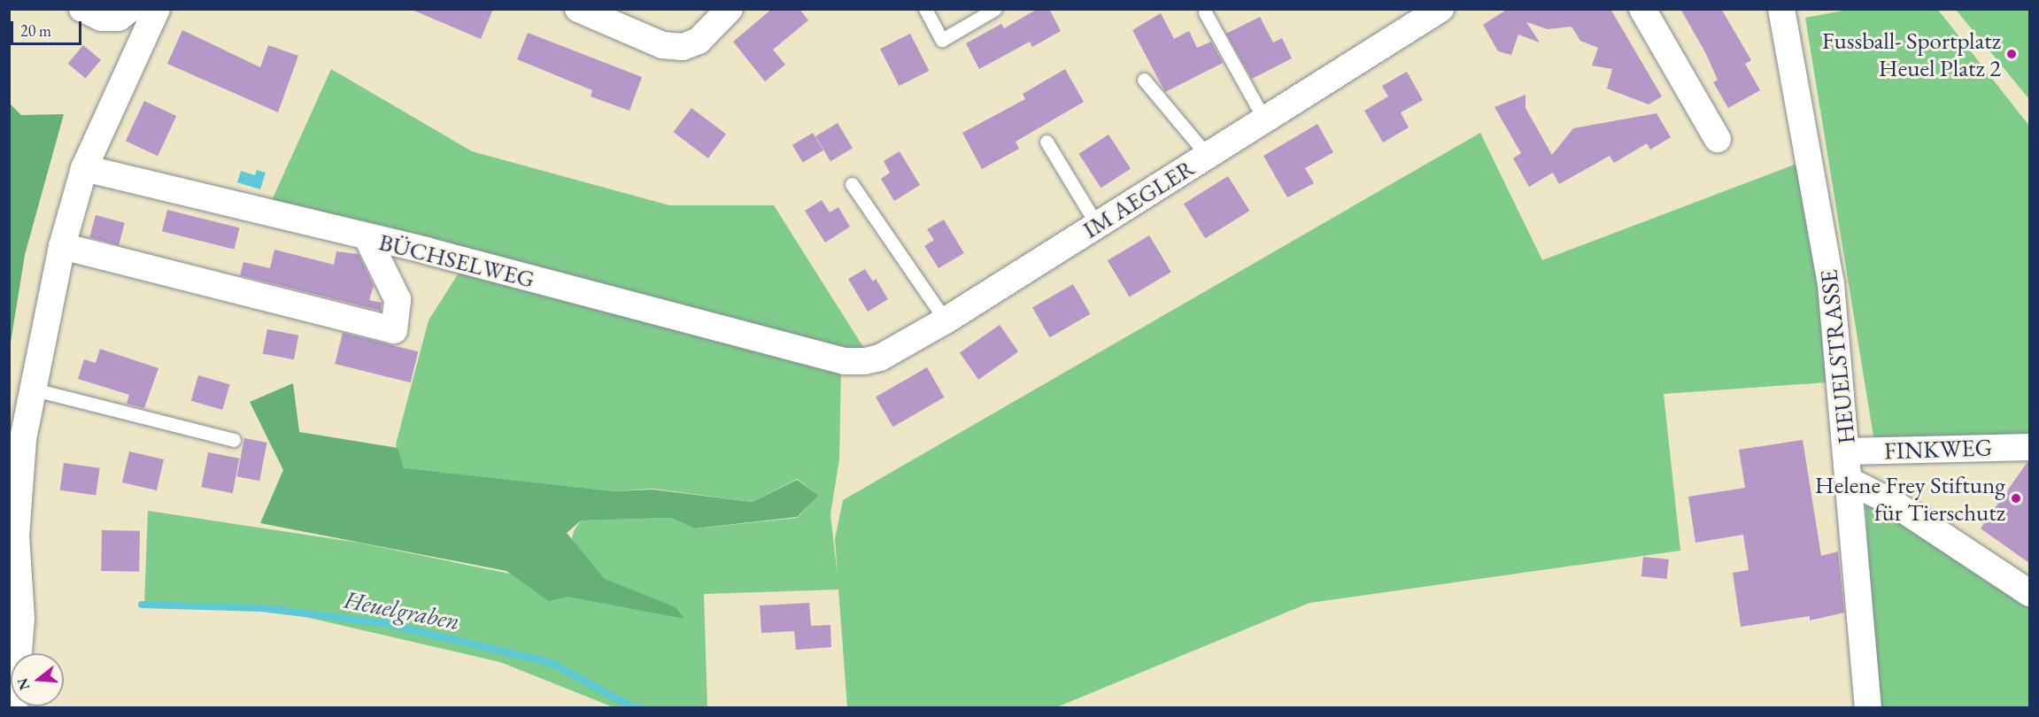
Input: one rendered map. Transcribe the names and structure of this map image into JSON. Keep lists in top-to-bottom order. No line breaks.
{"streets":{"street":["IM AEGLER","BÜCHSELWEG","HEUELSTRASSE","FINKWEG"]},"crossings":[["IM AEGLER","BÜCHSELWEG"],["HEUELSTRASSE","FINKWEG"]],"water":["Heuelgraben"],"places":["Fussball- Sportplatz Heuel Platz 2","Helene Frey Stiftung für Tierschutz"],"scale_bar":"20 m","north":"left"}
